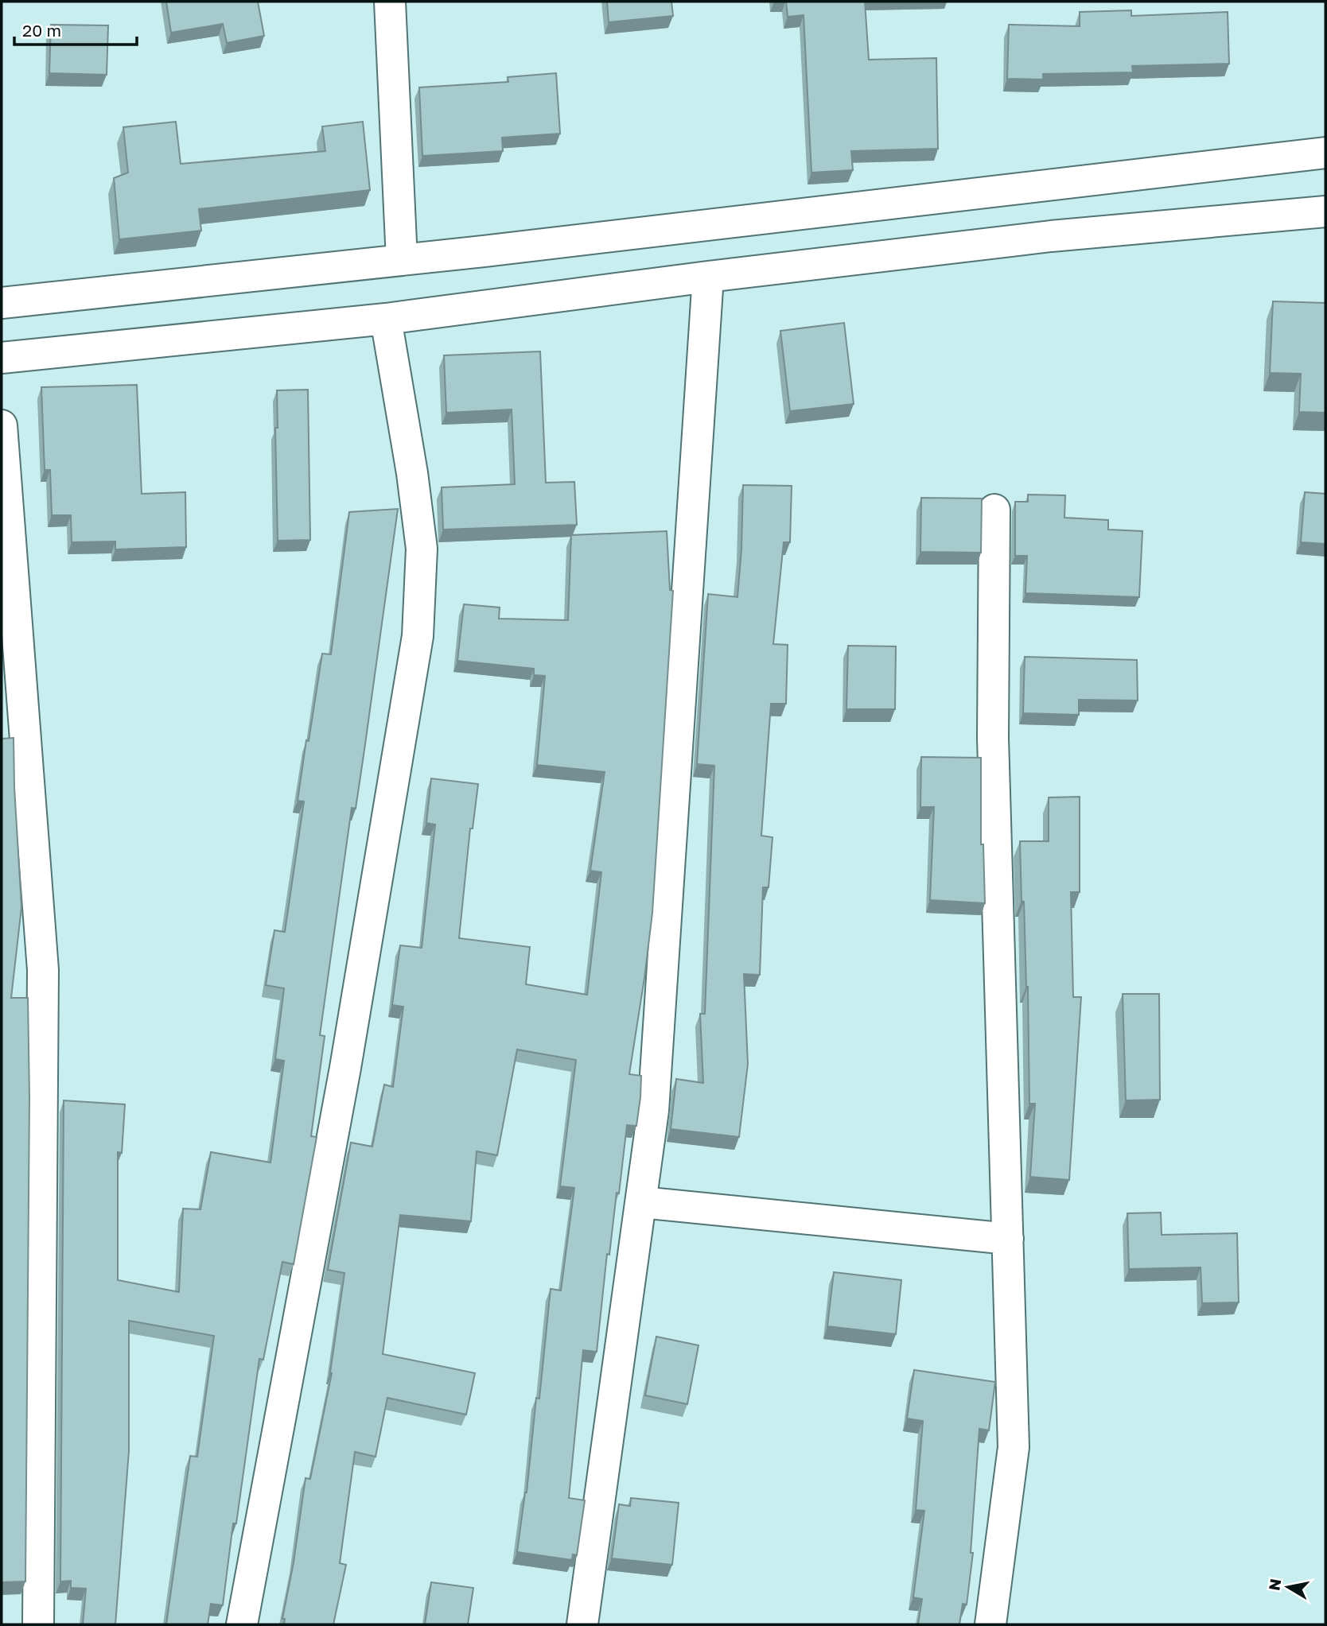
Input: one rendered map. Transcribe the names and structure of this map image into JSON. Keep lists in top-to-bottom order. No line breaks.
{"scale_bar":"20 m","north":"left"}
